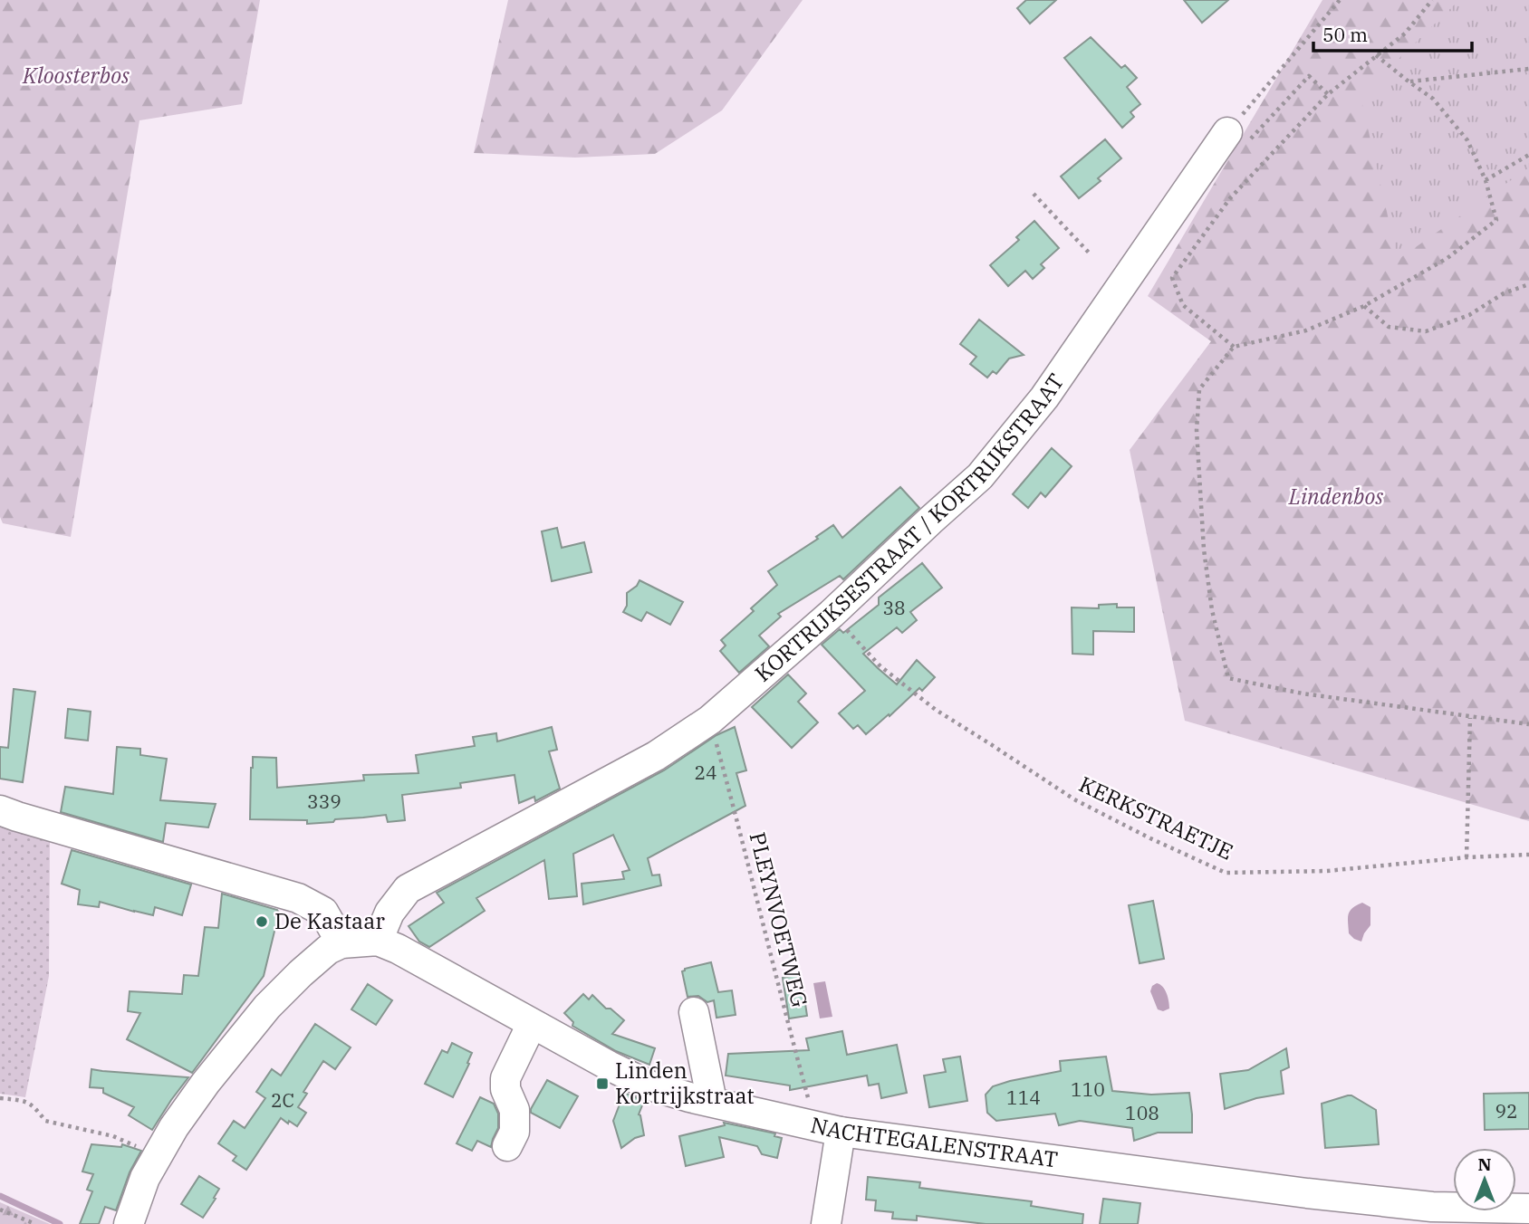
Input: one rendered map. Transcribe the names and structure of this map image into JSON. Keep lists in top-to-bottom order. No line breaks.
{"streets":{"street":["KORTRIJKSESTRAAT / KORTRIJKSTRAAT","NACHTEGALENSTRAAT"],"path":["KERKSTRAETJE","PLEYNVOETWEG"]},"crossings":[["KORTRIJKSESTRAAT / KORTRIJKSTRAAT","KERKSTRAETJE"],["KORTRIJKSESTRAAT / KORTRIJKSTRAAT","PLEYNVOETWEG"],["KORTRIJKSESTRAAT / KORTRIJKSTRAAT","NACHTEGALENSTRAAT"],["PLEYNVOETWEG","NACHTEGALENSTRAAT"]],"parks":["Kloosterbos","Lindenbos"],"places":{"other":["De Kastaar"],"transit":["Linden Kortrijkstraat"]},"house_numbers":["38","24","339","110","114","2C","92","108"],"scale_bar":"50 m","north":"top"}
